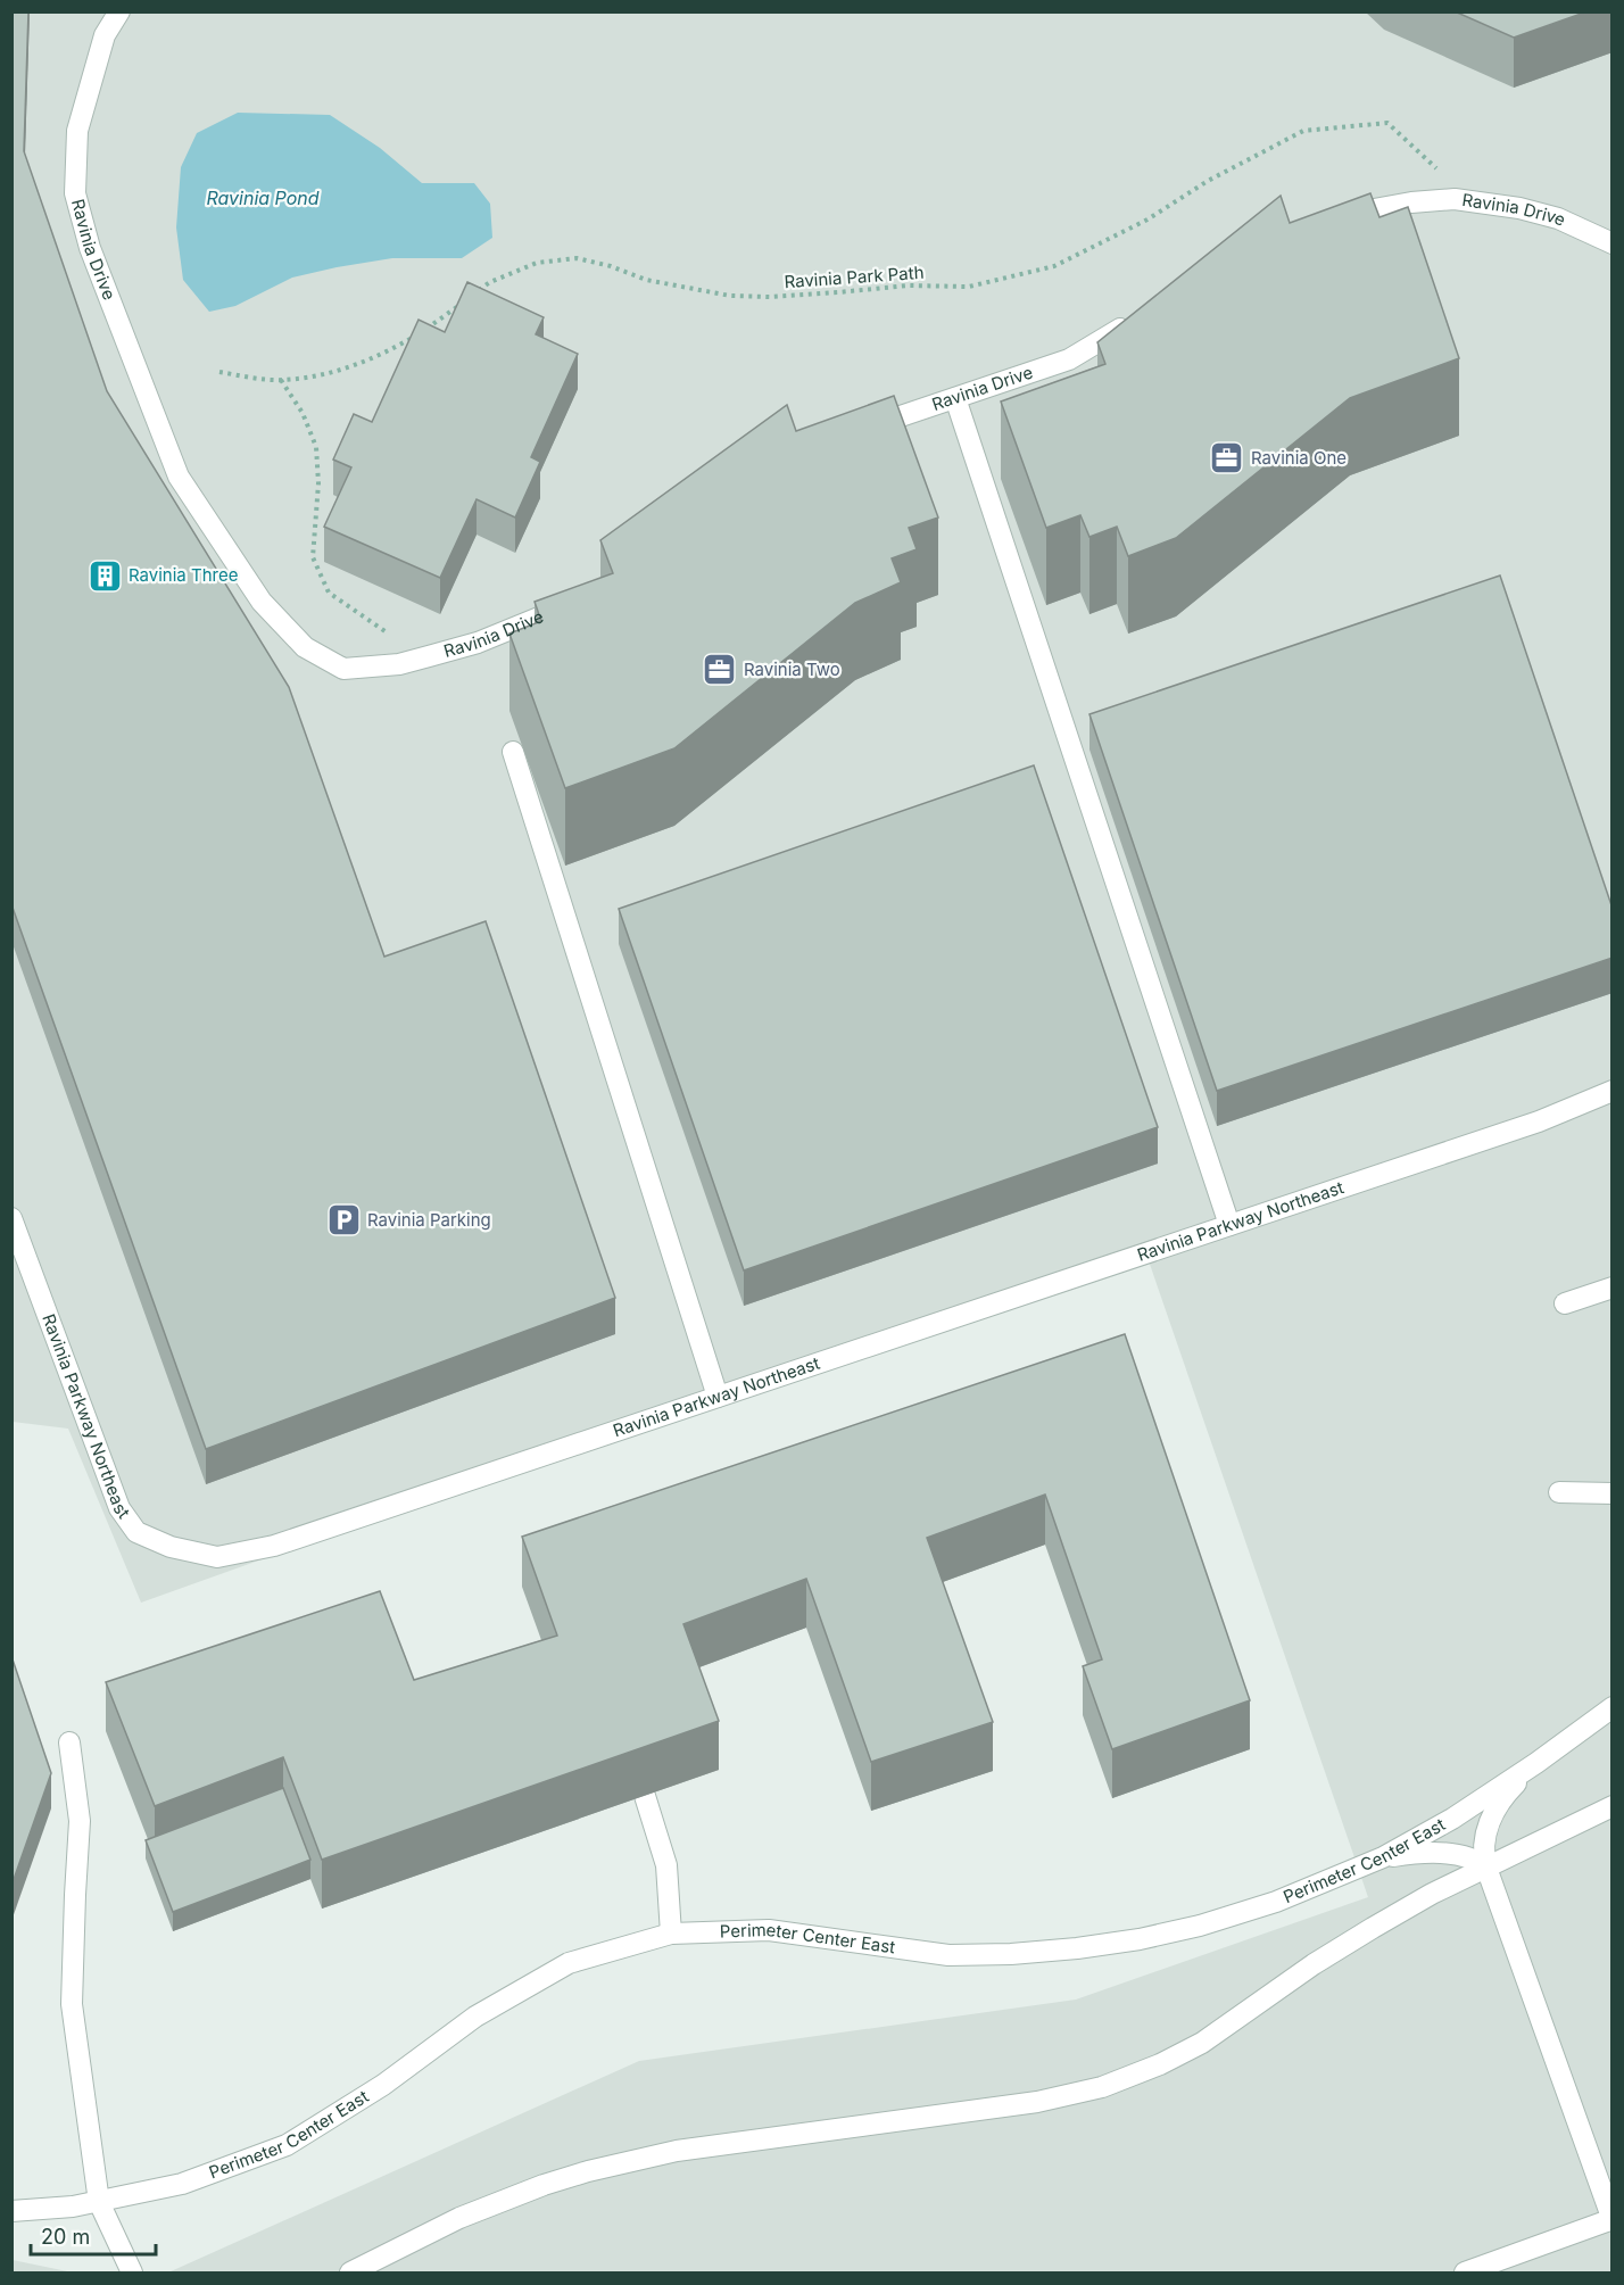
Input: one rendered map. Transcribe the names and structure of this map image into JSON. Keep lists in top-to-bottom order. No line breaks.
{"streets":{"street":["Ravinia Drive","Ravinia Parkway Northeast","Perimeter Center East"],"path":["Ravinia Park Path"]},"crossings":[["Ravinia Drive","Ravinia Park Path"]],"water":["Ravinia Pond"],"places":{"office":["Ravinia One","Ravinia Two"],"building":["Ravinia Three"],"parking":["Ravinia Parking"]},"scale_bar":"20 m"}
